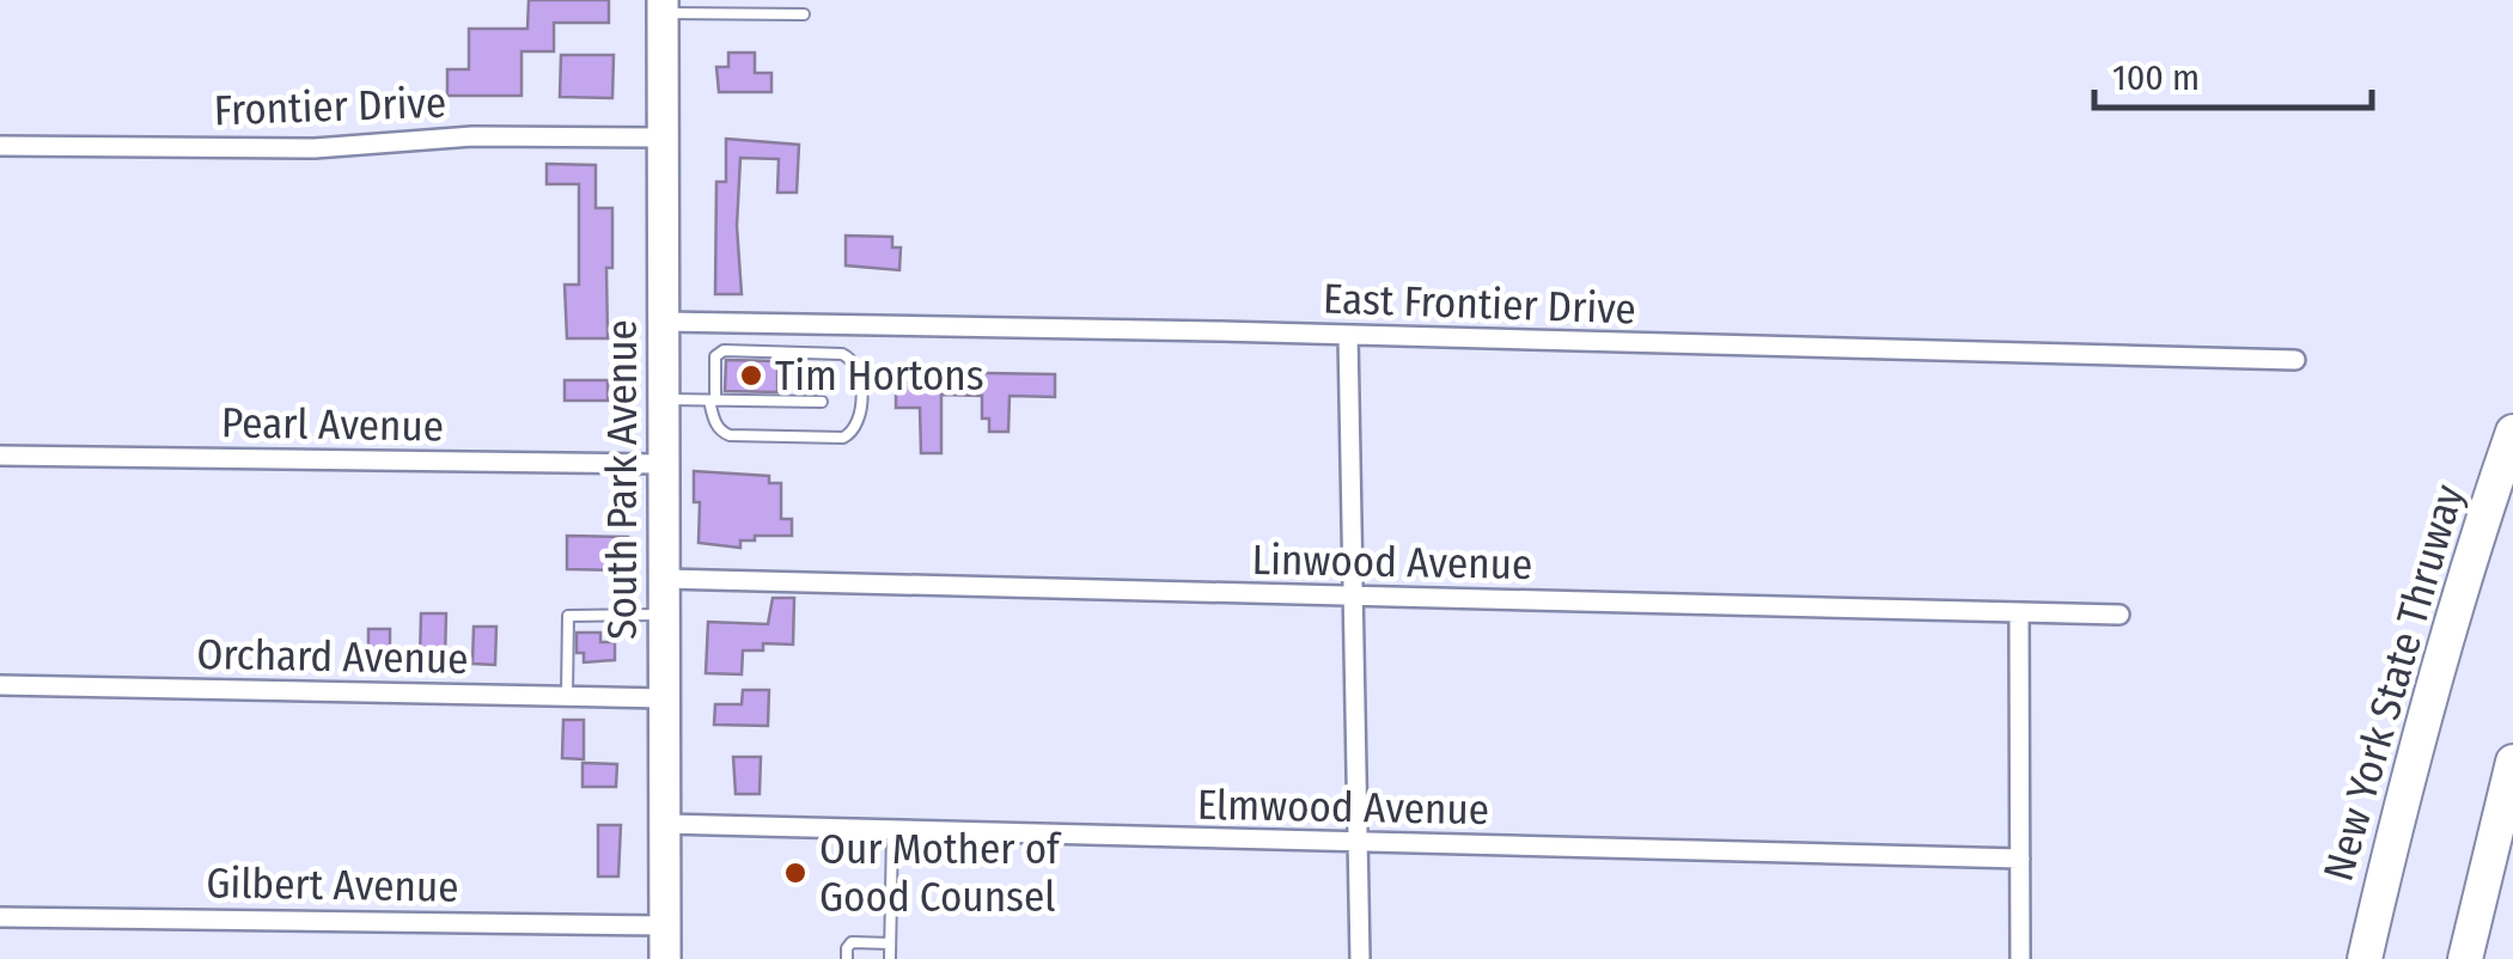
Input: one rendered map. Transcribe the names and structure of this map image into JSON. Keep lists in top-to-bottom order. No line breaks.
{"streets":{"highway":["New York State Thruway"],"main road":["South Park Avenue"],"street":["Frontier Drive","East Frontier Drive","Pearl Avenue","Linwood Avenue","Orchard Avenue","Elmwood Avenue","Gilbert Avenue"]},"crossings":[["Frontier Drive","South Park Avenue"],["East Frontier Drive","South Park Avenue"],["Pearl Avenue","South Park Avenue"],["South Park Avenue","Linwood Avenue"],["South Park Avenue","Orchard Avenue"],["South Park Avenue","Elmwood Avenue"],["South Park Avenue","Gilbert Avenue"]],"places":["Tim Hortons","Our Mother of Good Counsel"],"scale_bar":"100 m"}
